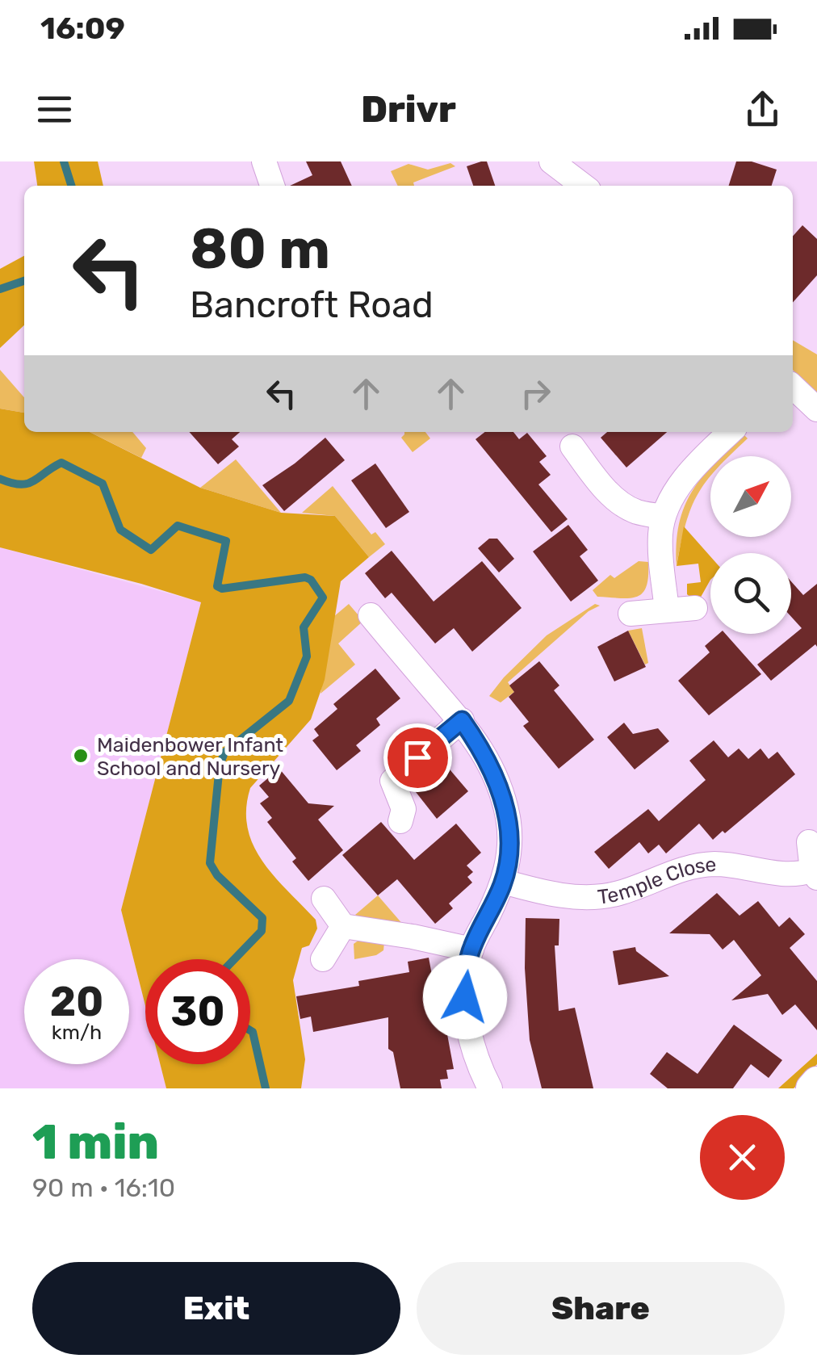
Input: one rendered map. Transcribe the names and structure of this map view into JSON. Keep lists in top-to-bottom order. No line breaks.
{"streets":{"street":["Temple Close"]},"places":["Maidenbower Infant School and Nursery"],"north":"top right","page":{"status":"16:09","header":"Drivr","turn":["80 m","Bancroft Road"],"speed":"20 km/h","limit":"30","heading":["1 min","90 m · 16:10"],"buttons":["Exit","Share"]}}
